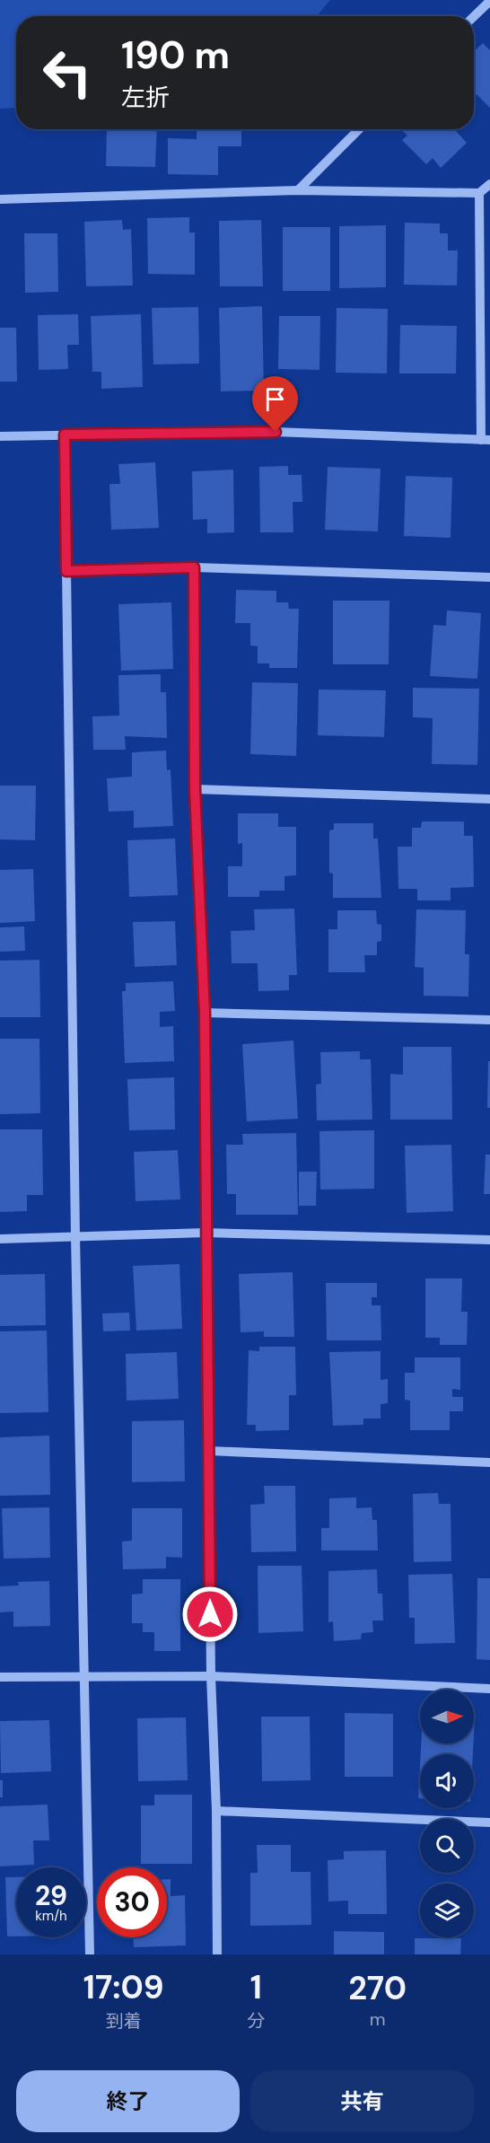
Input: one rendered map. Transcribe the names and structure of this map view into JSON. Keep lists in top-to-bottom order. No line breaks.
{"north":"right","page":{"turn":["190 m","左折"],"speed":"29 km/h","limit":"30","eta":["17:09","到着","1","分","270","m"],"buttons":["終了","共有"]}}
